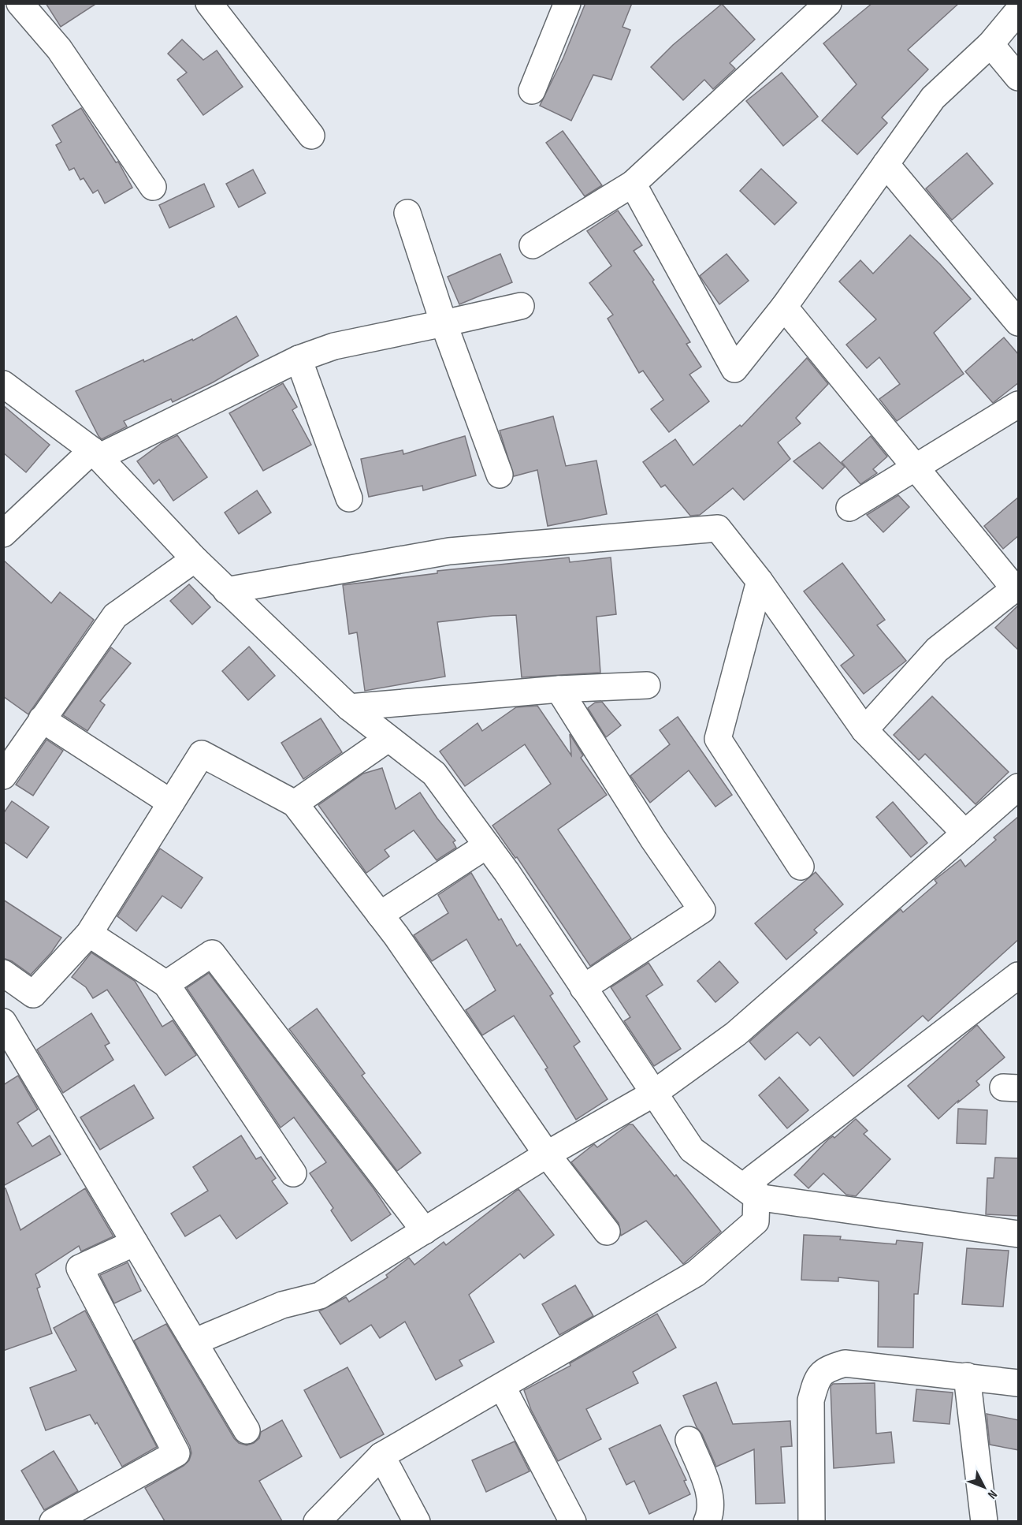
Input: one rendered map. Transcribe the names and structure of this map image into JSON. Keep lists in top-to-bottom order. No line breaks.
{"north":"bottom right"}
